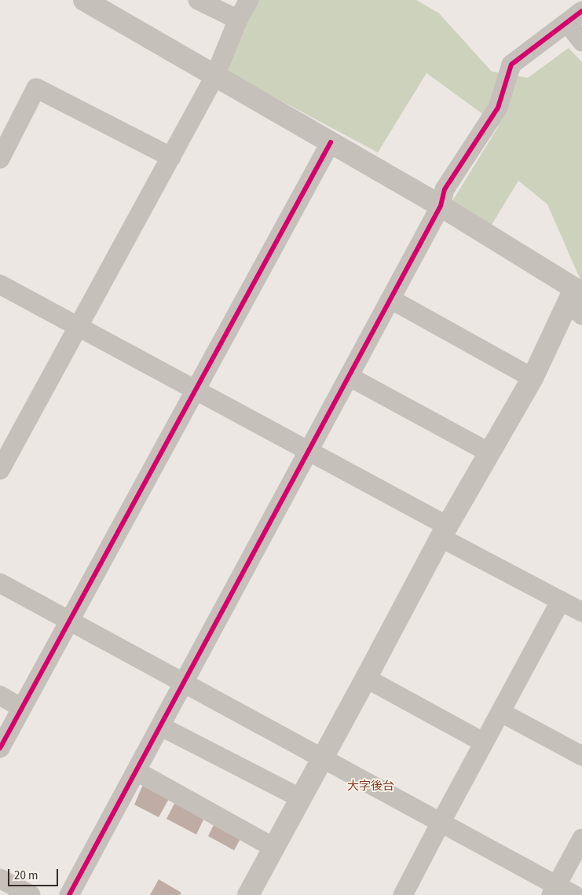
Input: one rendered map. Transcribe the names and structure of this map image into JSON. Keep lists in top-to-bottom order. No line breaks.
{"districts":["大字後台"],"scale_bar":"20 m"}
